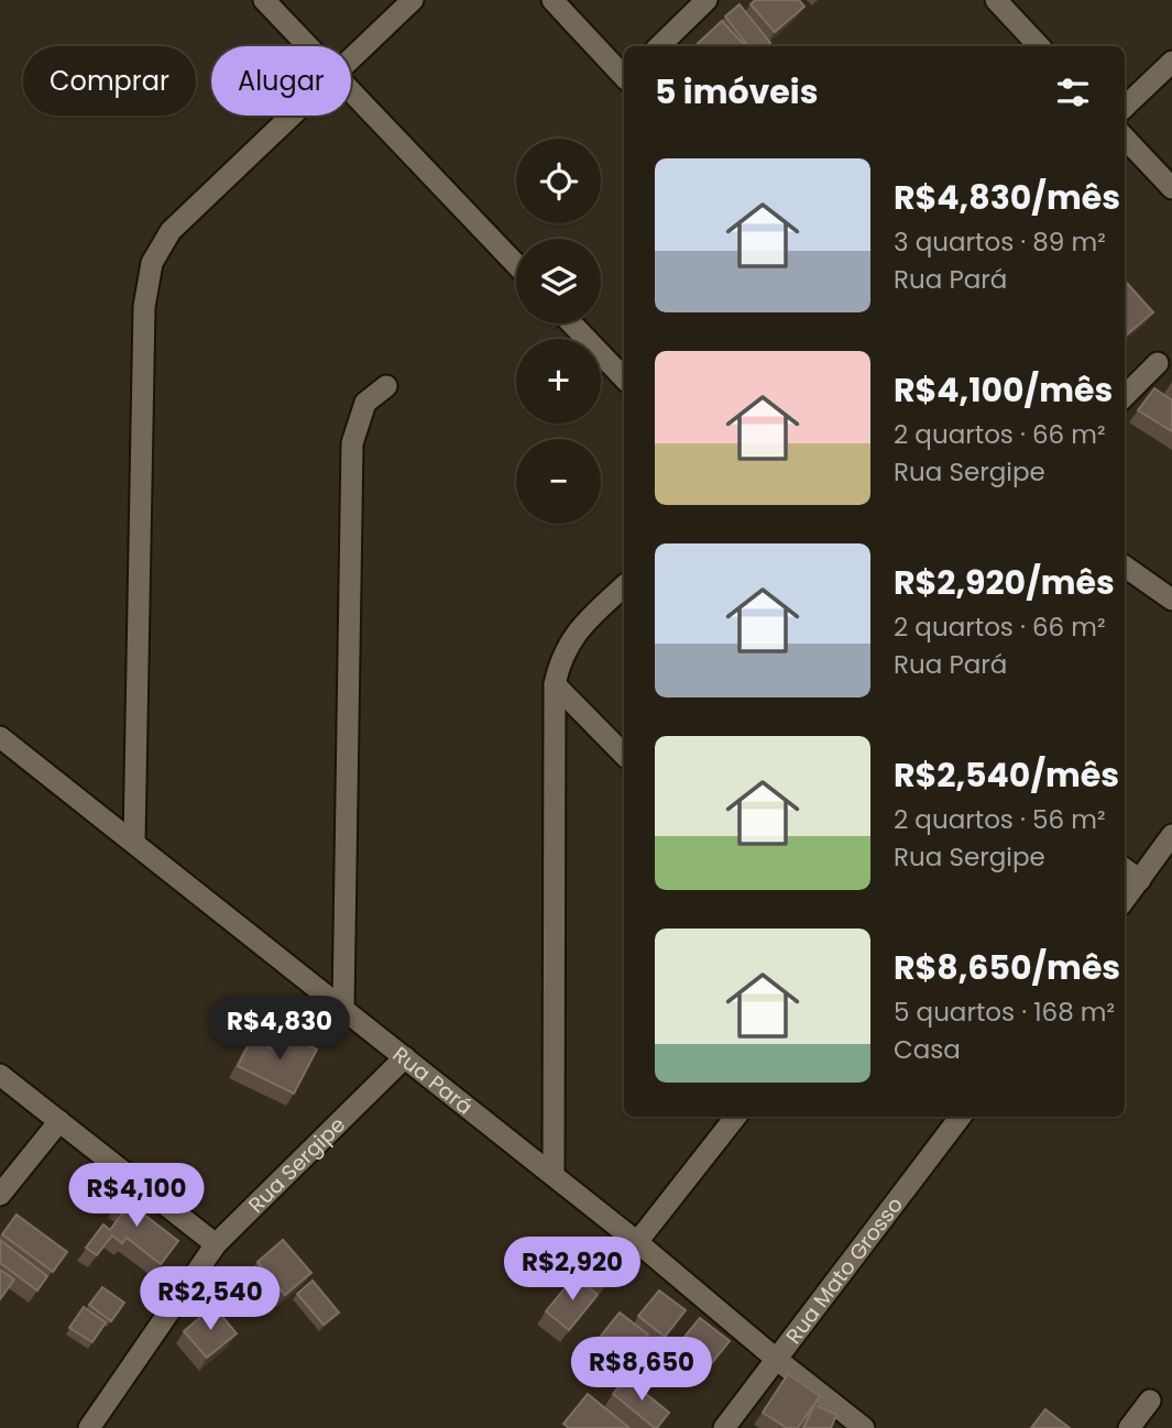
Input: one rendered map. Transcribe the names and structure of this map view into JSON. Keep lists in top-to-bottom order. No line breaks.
{"streets":{"street":["Rua Pará","Rua Sergipe","Rua Mato Grosso"]},"crossings":[["Rua Pará","Rua Sergipe"],["Rua Pará","Rua Mato Grosso"]],"page":{"chip":["Comprar","Alugar"],"heading":"5 imóveis","map_buttons":["+","−"],"list":[{"name":"R$4,830/mês","note":"3 quartos · 89 m² · Rua Pará"},{"name":"R$4,100/mês","note":"2 quartos · 66 m² · Rua Sergipe"},{"name":"R$2,920/mês","note":"2 quartos · 66 m² · Rua Pará"},{"name":"R$2,540/mês","note":"2 quartos · 56 m² · Rua Sergipe"},{"name":"R$8,650/mês","note":"5 quartos · 168 m² · Casa"}],"price":["R$4,830","R$4,100","R$2,920","R$2,540","R$8,650"]}}
